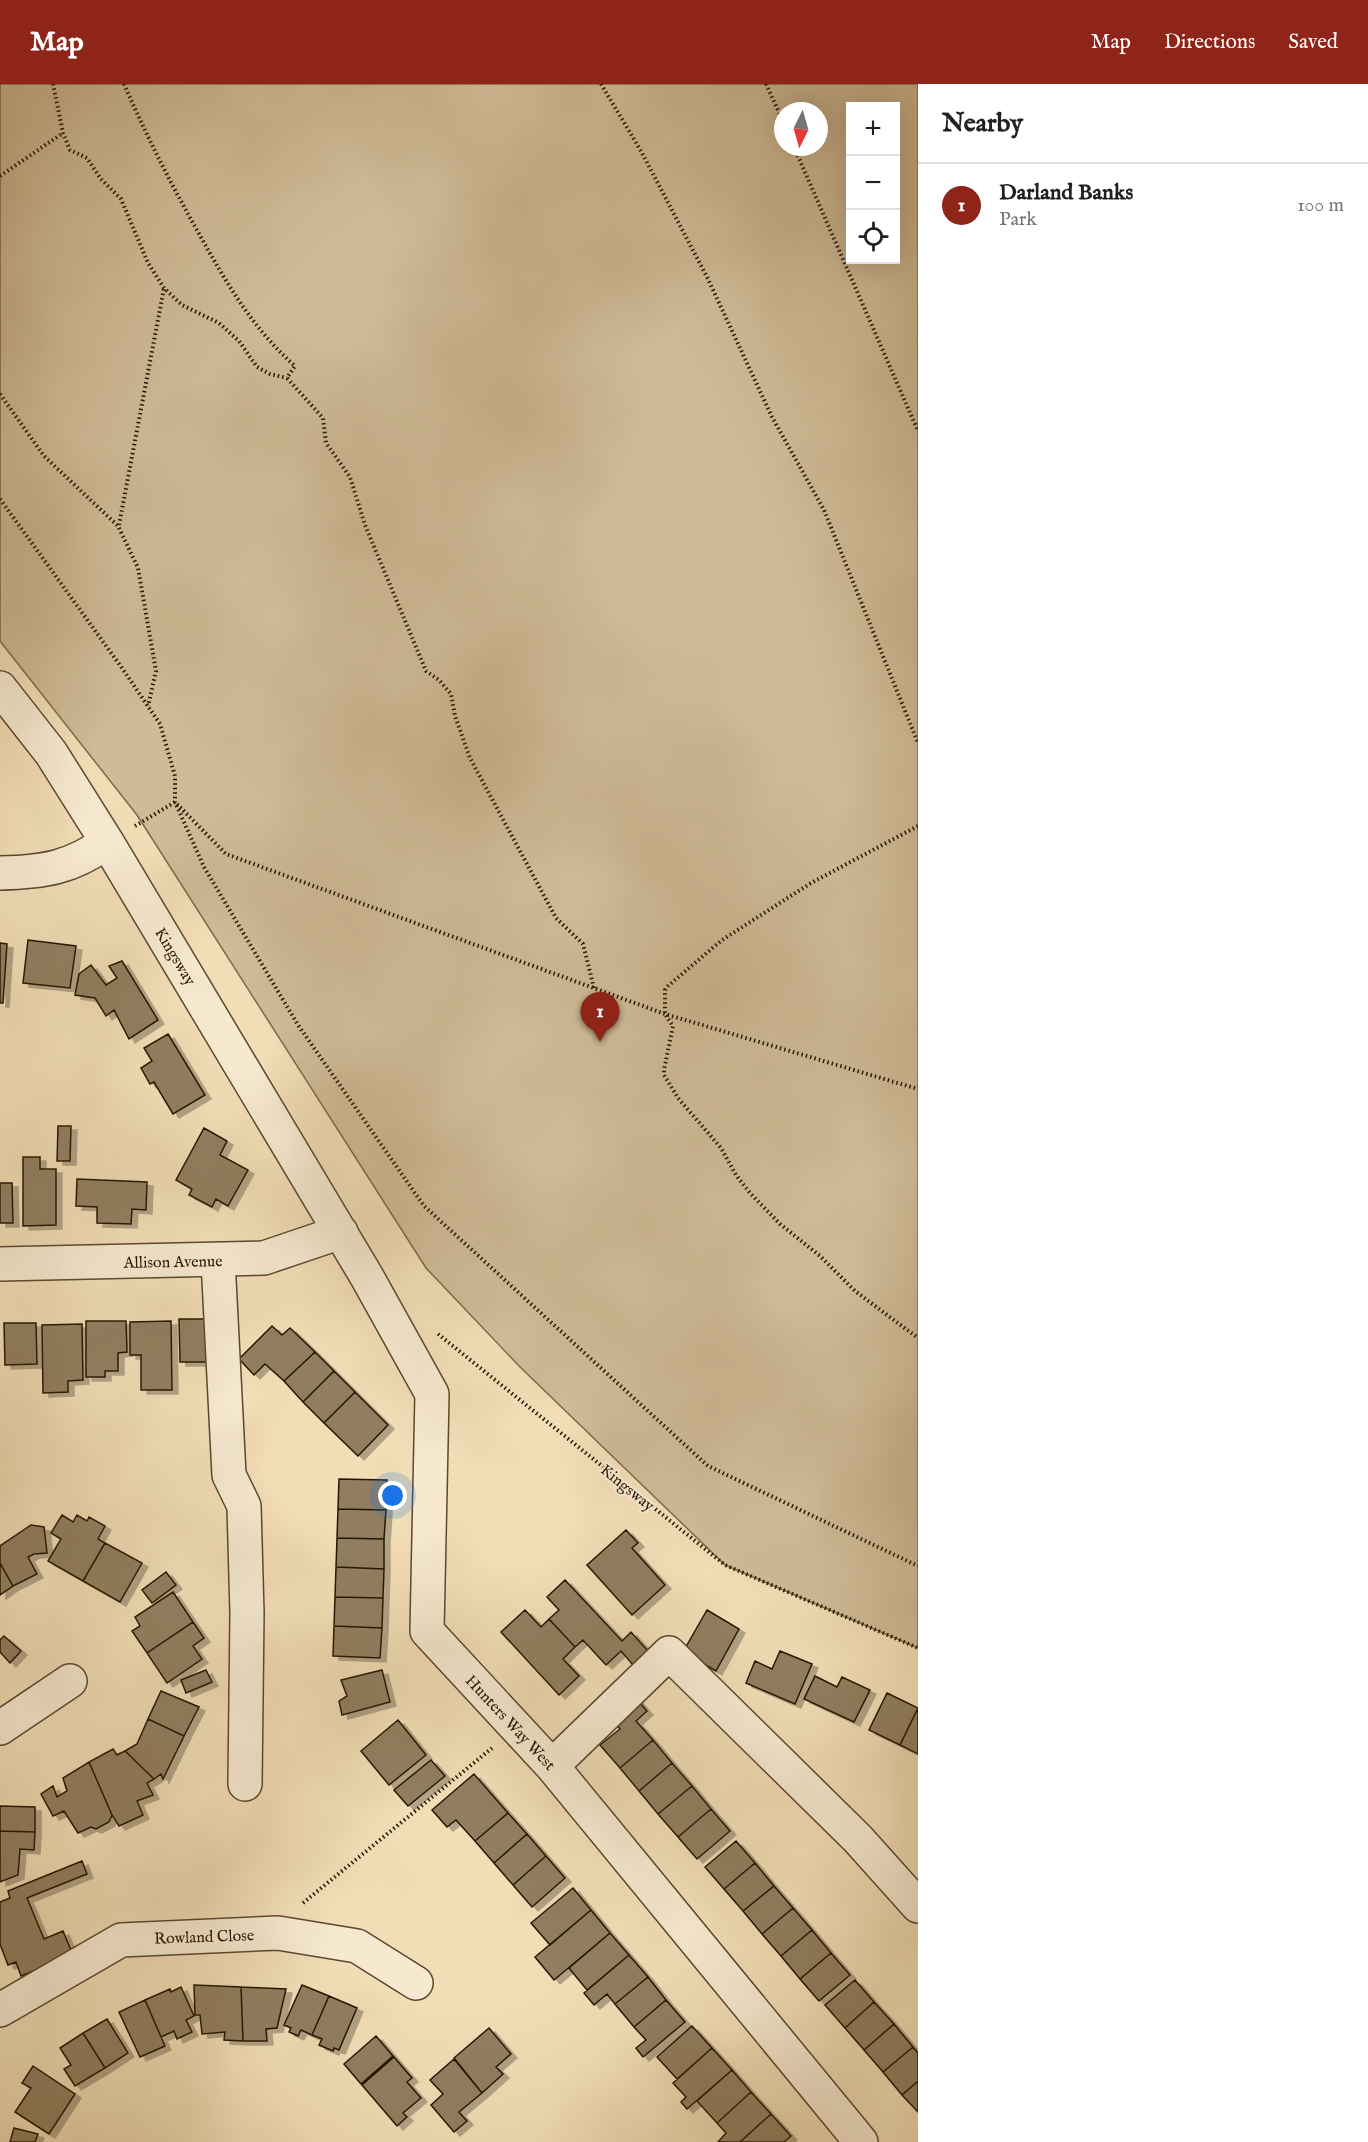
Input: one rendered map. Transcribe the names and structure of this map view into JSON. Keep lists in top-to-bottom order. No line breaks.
{"streets":{"street":["Kingsway","Allison Avenue","Hunters Way West","Rowland Close"]},"crossings":[["Kingsway","Allison Avenue"],["Kingsway","Hunters Way West"],["Allison Avenue","Hunters Way West"]],"north":"bottom","page":{"header":"Map","nav":["Map","Directions","Saved"],"heading":"Nearby","map_buttons":["+","−"],"list":[{"mark":"1","name":"Darland Banks","note":"Park","value":"100 m"}],"pins":"1"}}
